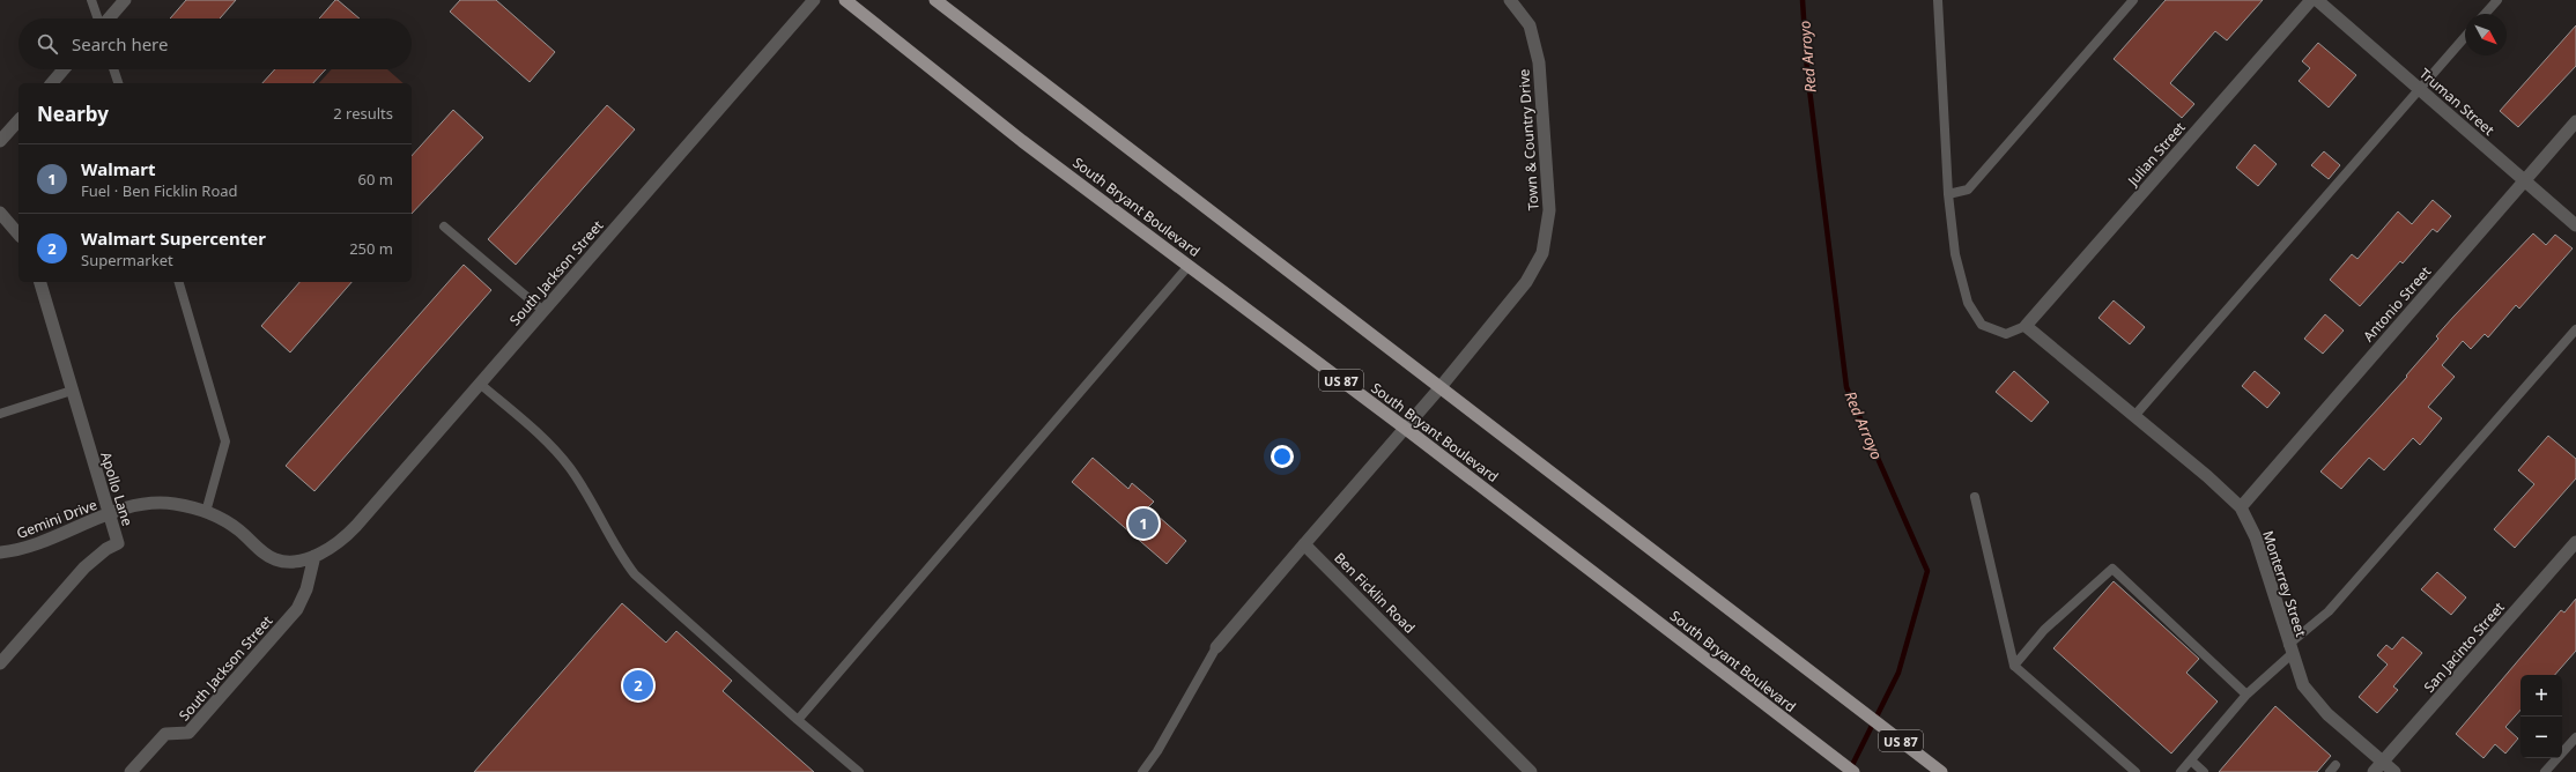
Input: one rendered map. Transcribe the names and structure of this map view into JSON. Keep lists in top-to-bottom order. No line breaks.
{"streets":{"main road":["South Bryant Boulevard","US 87"],"street":["Truman Street","Town & Country Drive","Julian Street","South Jackson Street","Antonio Street","Apollo Lane","Gemini Drive","Monterrey Street","Ben Ficklin Road","San Jacinto Street"]},"crossings":[["Truman Street","Antonio Street"],["Town & Country Drive","South Bryant Boulevard"],["Town & Country Drive","US 87"],["Julian Street","Monterrey Street"],["South Jackson Street","Gemini Drive"],["Antonio Street","Monterrey Street"],["Apollo Lane","Gemini Drive"],["Monterrey Street","San Jacinto Street"]],"water":["Red Arroyo"],"north":"bottom right","page":{"search":"Search here","heading":["Nearby","2 results"],"list":[{"mark":"1","name":"Walmart","note":"Fuel · Ben Ficklin Road","value":"60 m"},{"mark":"2","name":"Walmart Supercenter","note":"Supermarket","value":"250 m"}],"pins":["1","2"],"map_buttons":["+","−"]}}
